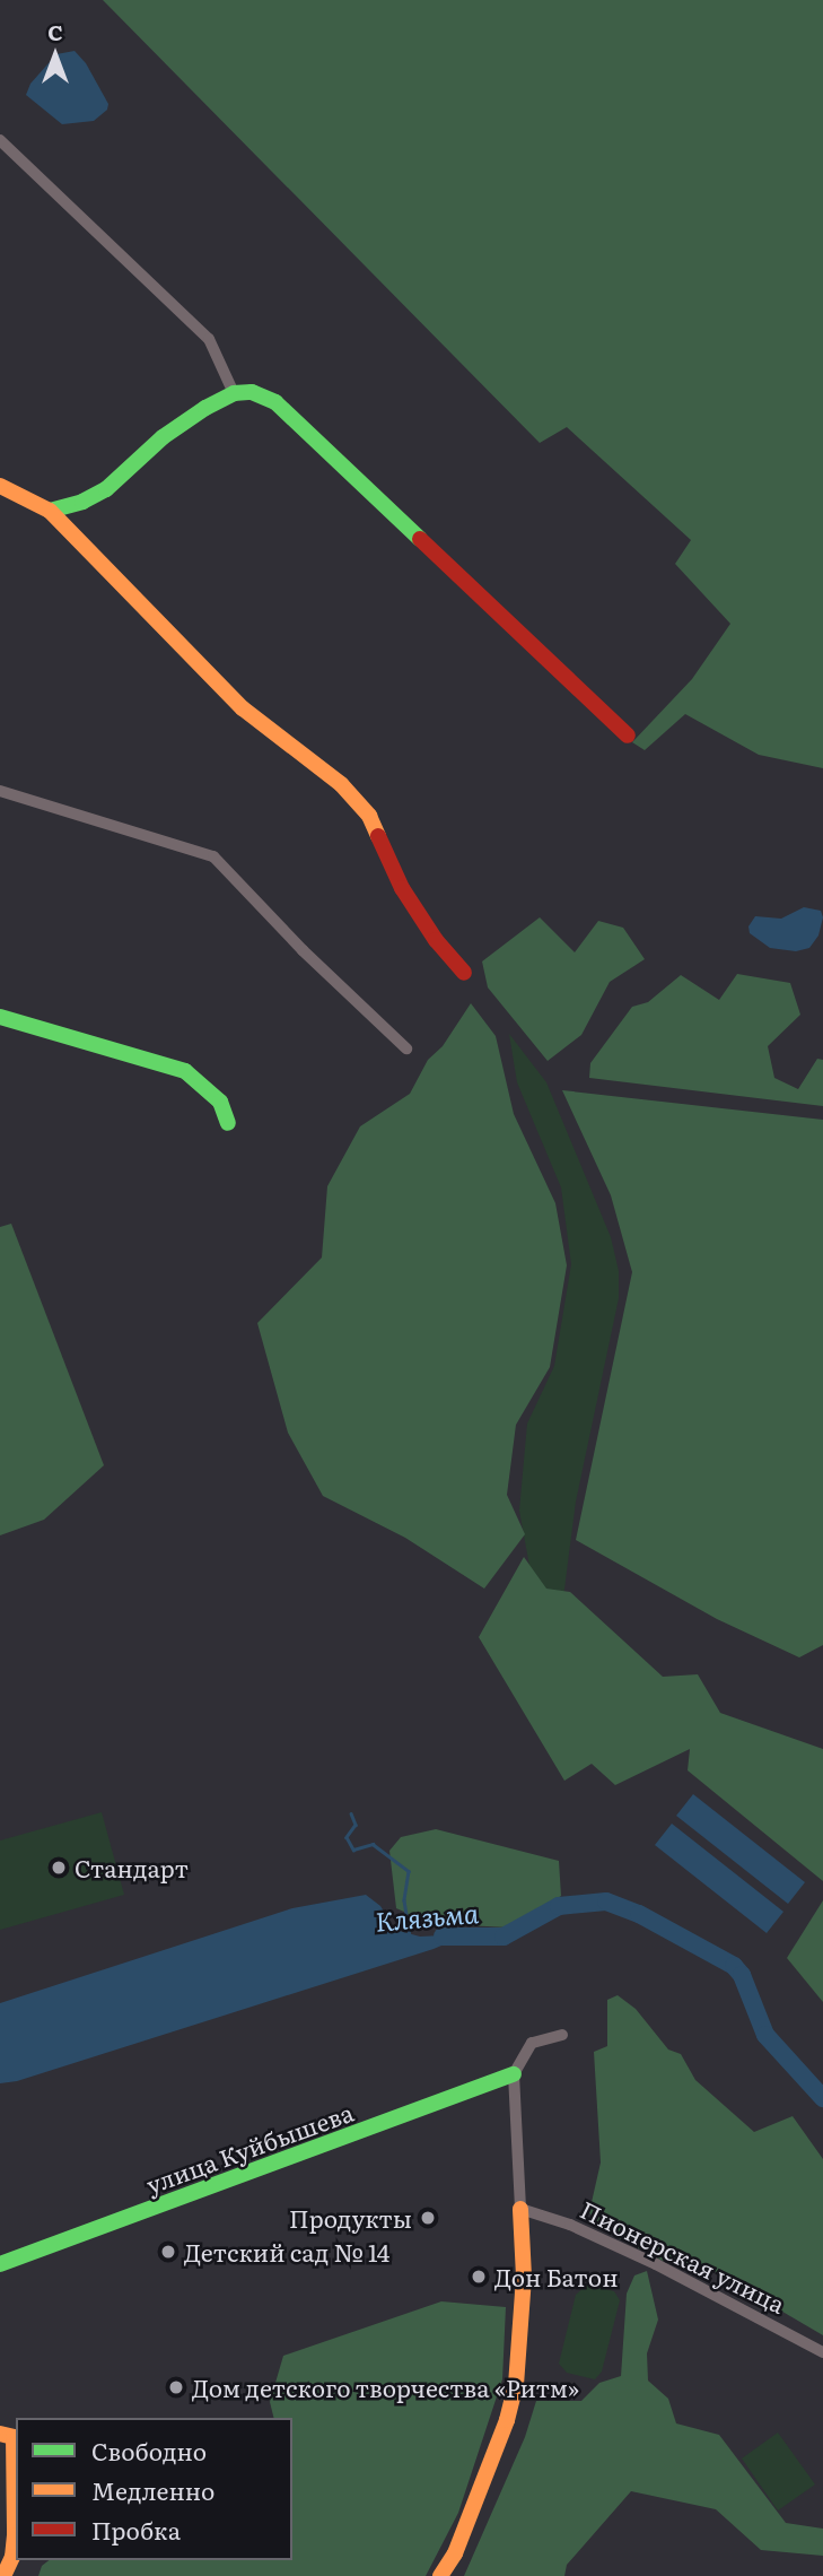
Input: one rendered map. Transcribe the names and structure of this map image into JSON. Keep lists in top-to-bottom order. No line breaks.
{"streets":{"street":["улица Куйбышева","Пионерская улица"]},"water":["Клязьма"],"places":["Стандарт","Продукты","Детский сад № 14","Дон Батон","Дом детского творчества «Ритм»"],"legend":["Свободно","Медленно","Пробка"],"north":"top"}
